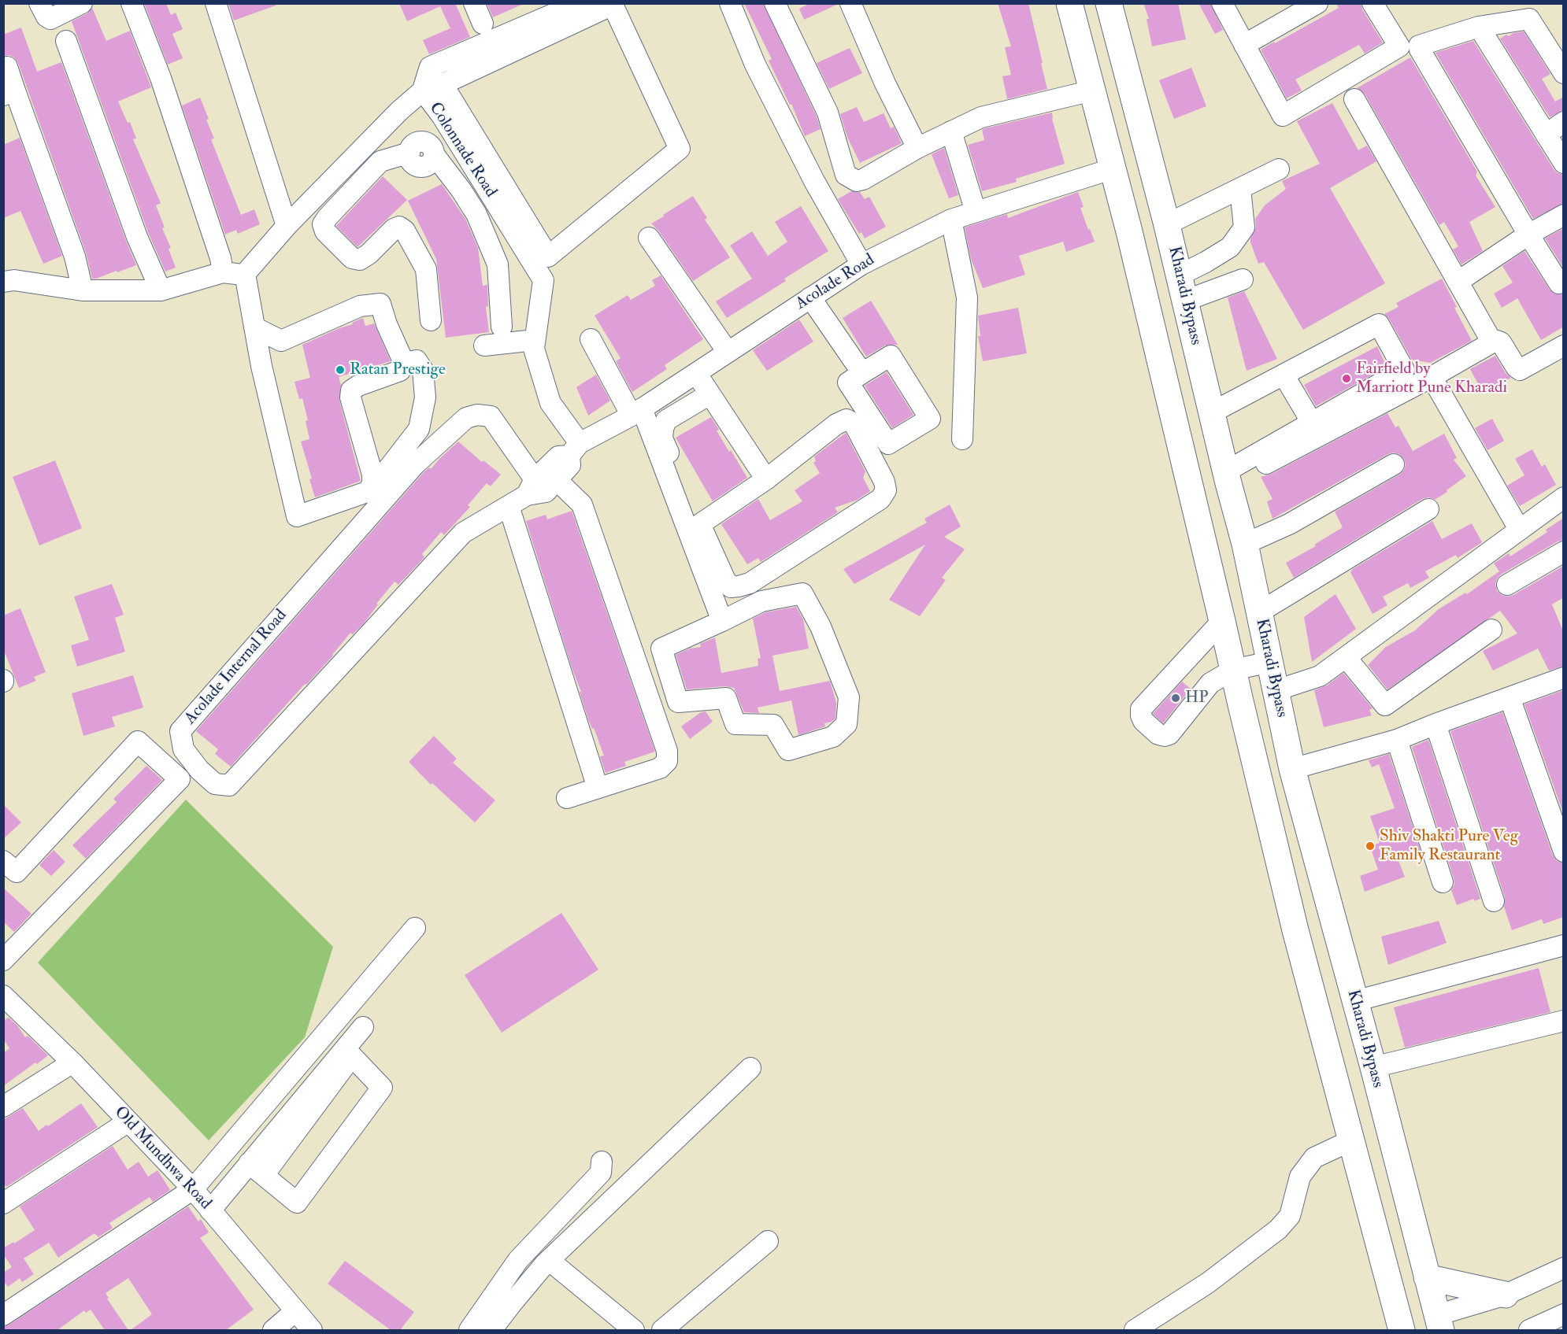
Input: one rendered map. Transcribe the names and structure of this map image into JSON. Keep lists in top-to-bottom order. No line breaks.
{"streets":{"highway":["Kharadi Bypass"],"street":["Colonnade Road","Acolade Road","Acolade Internal Road","Old Mundhwa Road"]},"crossings":[["Colonnade Road","Acolade Road"],["Colonnade Road","Acolade Internal Road"],["Acolade Road","Acolade Internal Road"]],"places":["Ratan Prestige","Fairfield by Marriott Pune Kharadi","HP","Shiv Shakti Pure Veg Family Restaurant"]}
